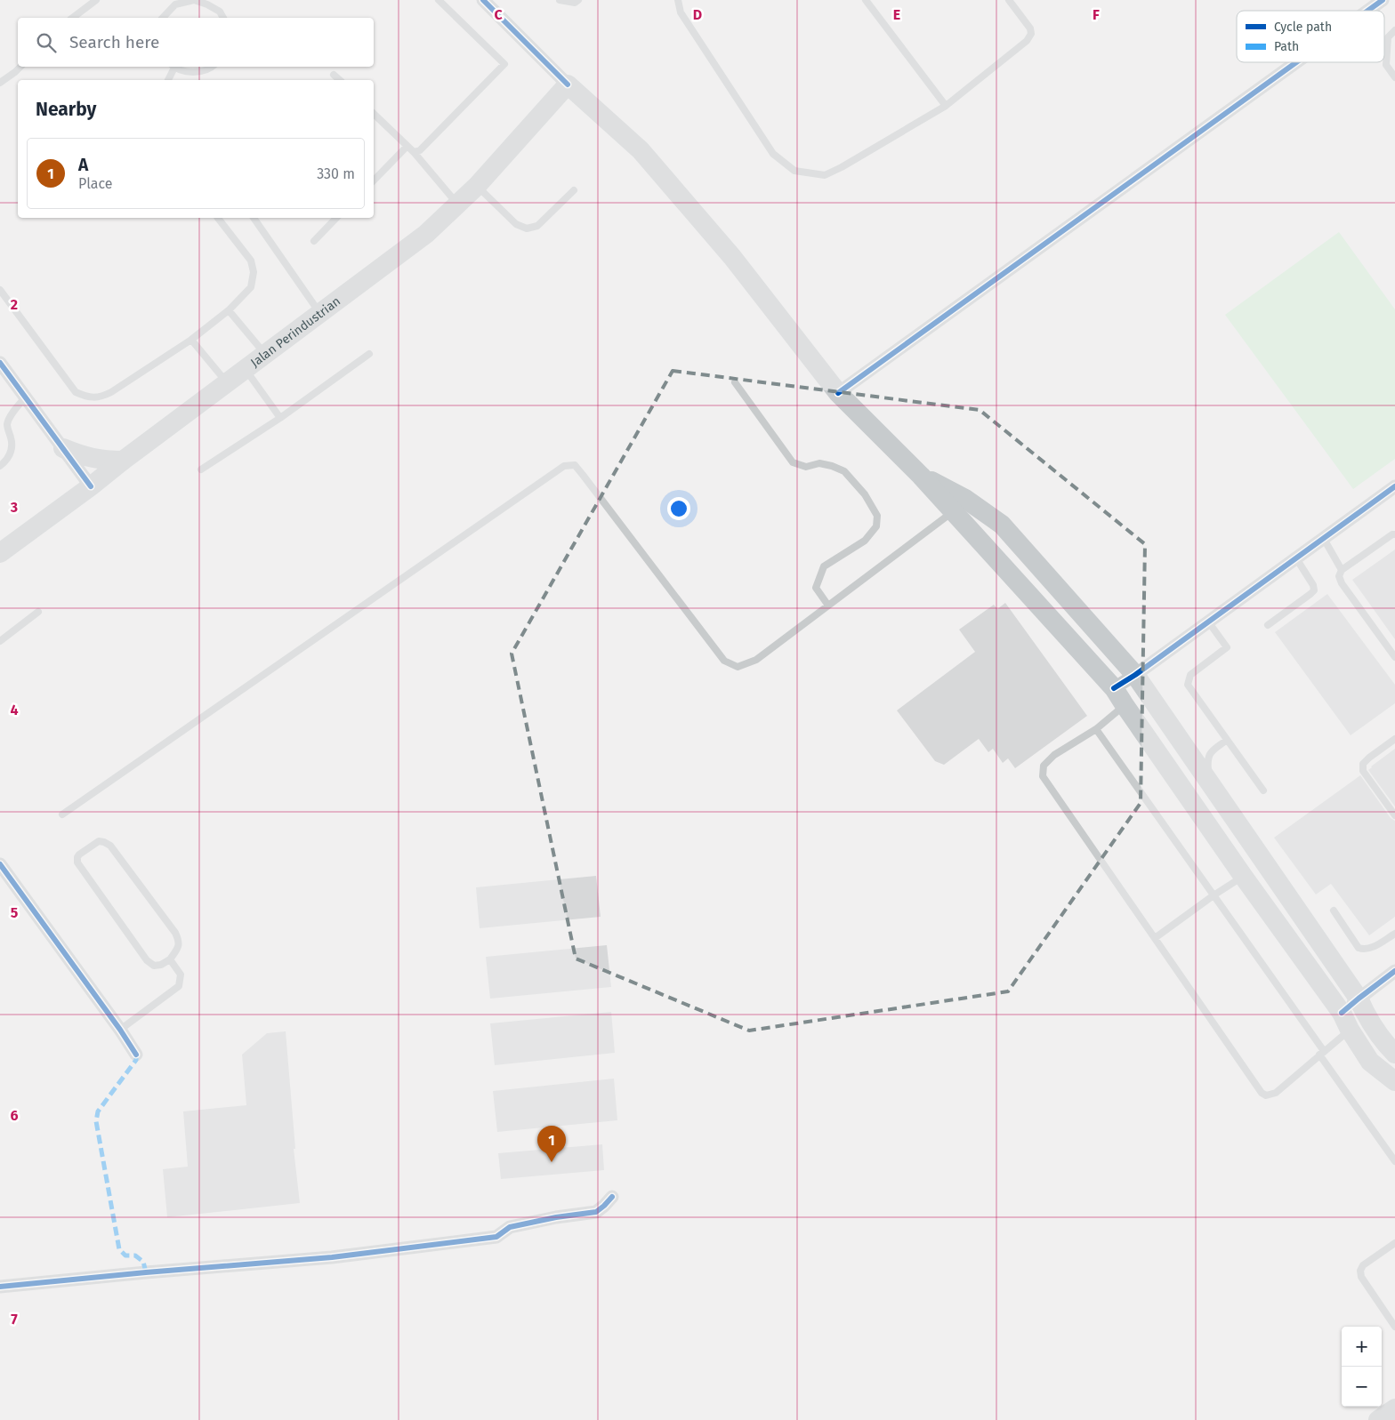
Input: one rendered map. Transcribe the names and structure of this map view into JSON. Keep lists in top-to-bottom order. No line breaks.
{"streets":{"main road":["Jalan Perindustrian"]},"legend":["Cycle path","Path"],"page":{"search":"Search here","heading":"Nearby","list":[{"mark":"1","name":"A","note":"Place","value":"330 m"}],"pins":"1","map_buttons":["+","−"]},"grid":{"columns":["C","D","E","F"],"rows":["2","3","4","5","6","7"]}}
